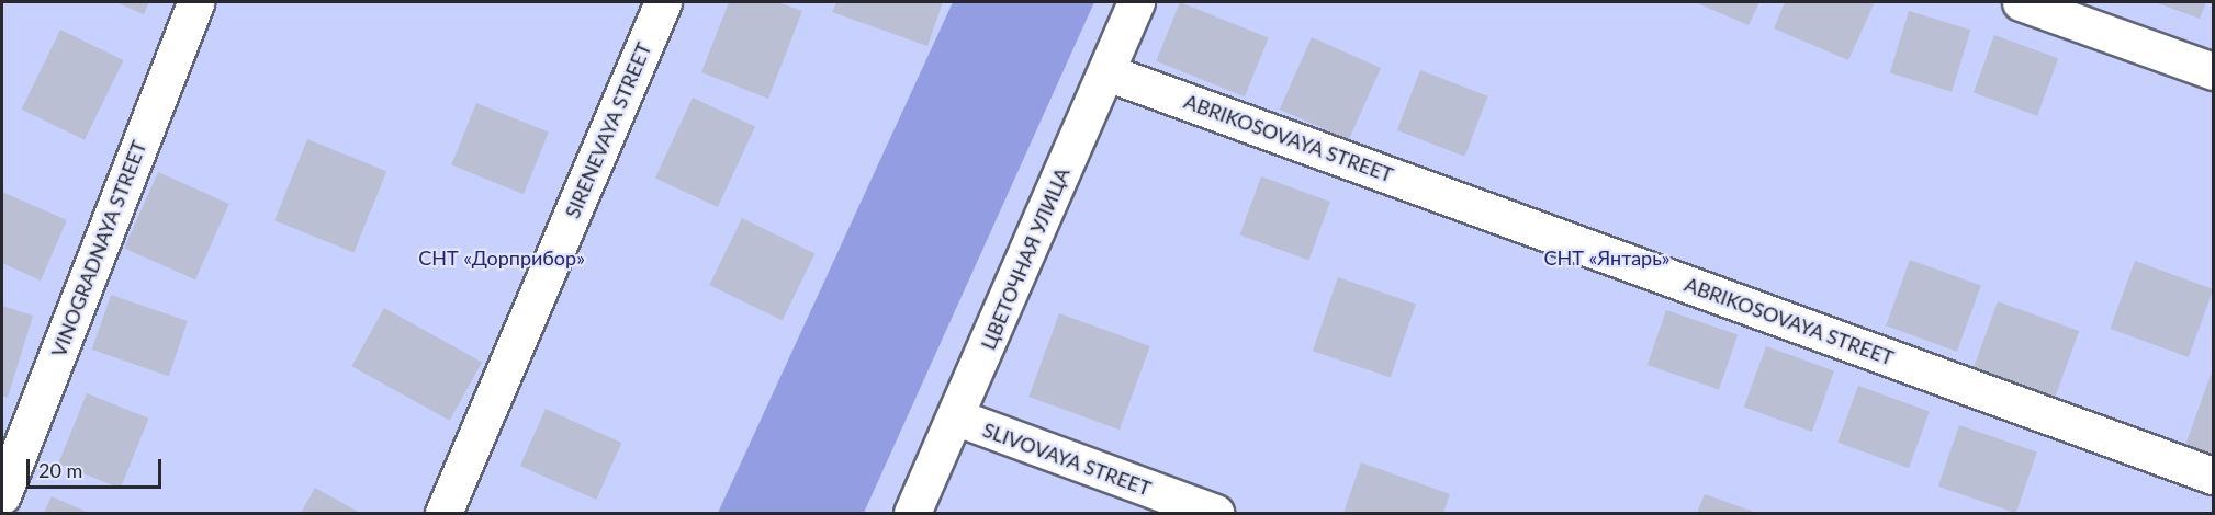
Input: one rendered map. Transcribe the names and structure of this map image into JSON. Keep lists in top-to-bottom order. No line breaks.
{"streets":{"street":["SIRENEVAYA STREET","ABRIKOSOVAYA STREET","VINOGRADNAYA STREET","ЦВЕТОЧНАЯ УЛИЦА","SLIVOVAYA STREET"]},"crossings":[["ABRIKOSOVAYA STREET","ЦВЕТОЧНАЯ УЛИЦА"],["ЦВЕТОЧНАЯ УЛИЦА","SLIVOVAYA STREET"]],"parks":["СНТ «Дорприбор»","СНТ «Янтарь»"],"scale_bar":"20 m"}
